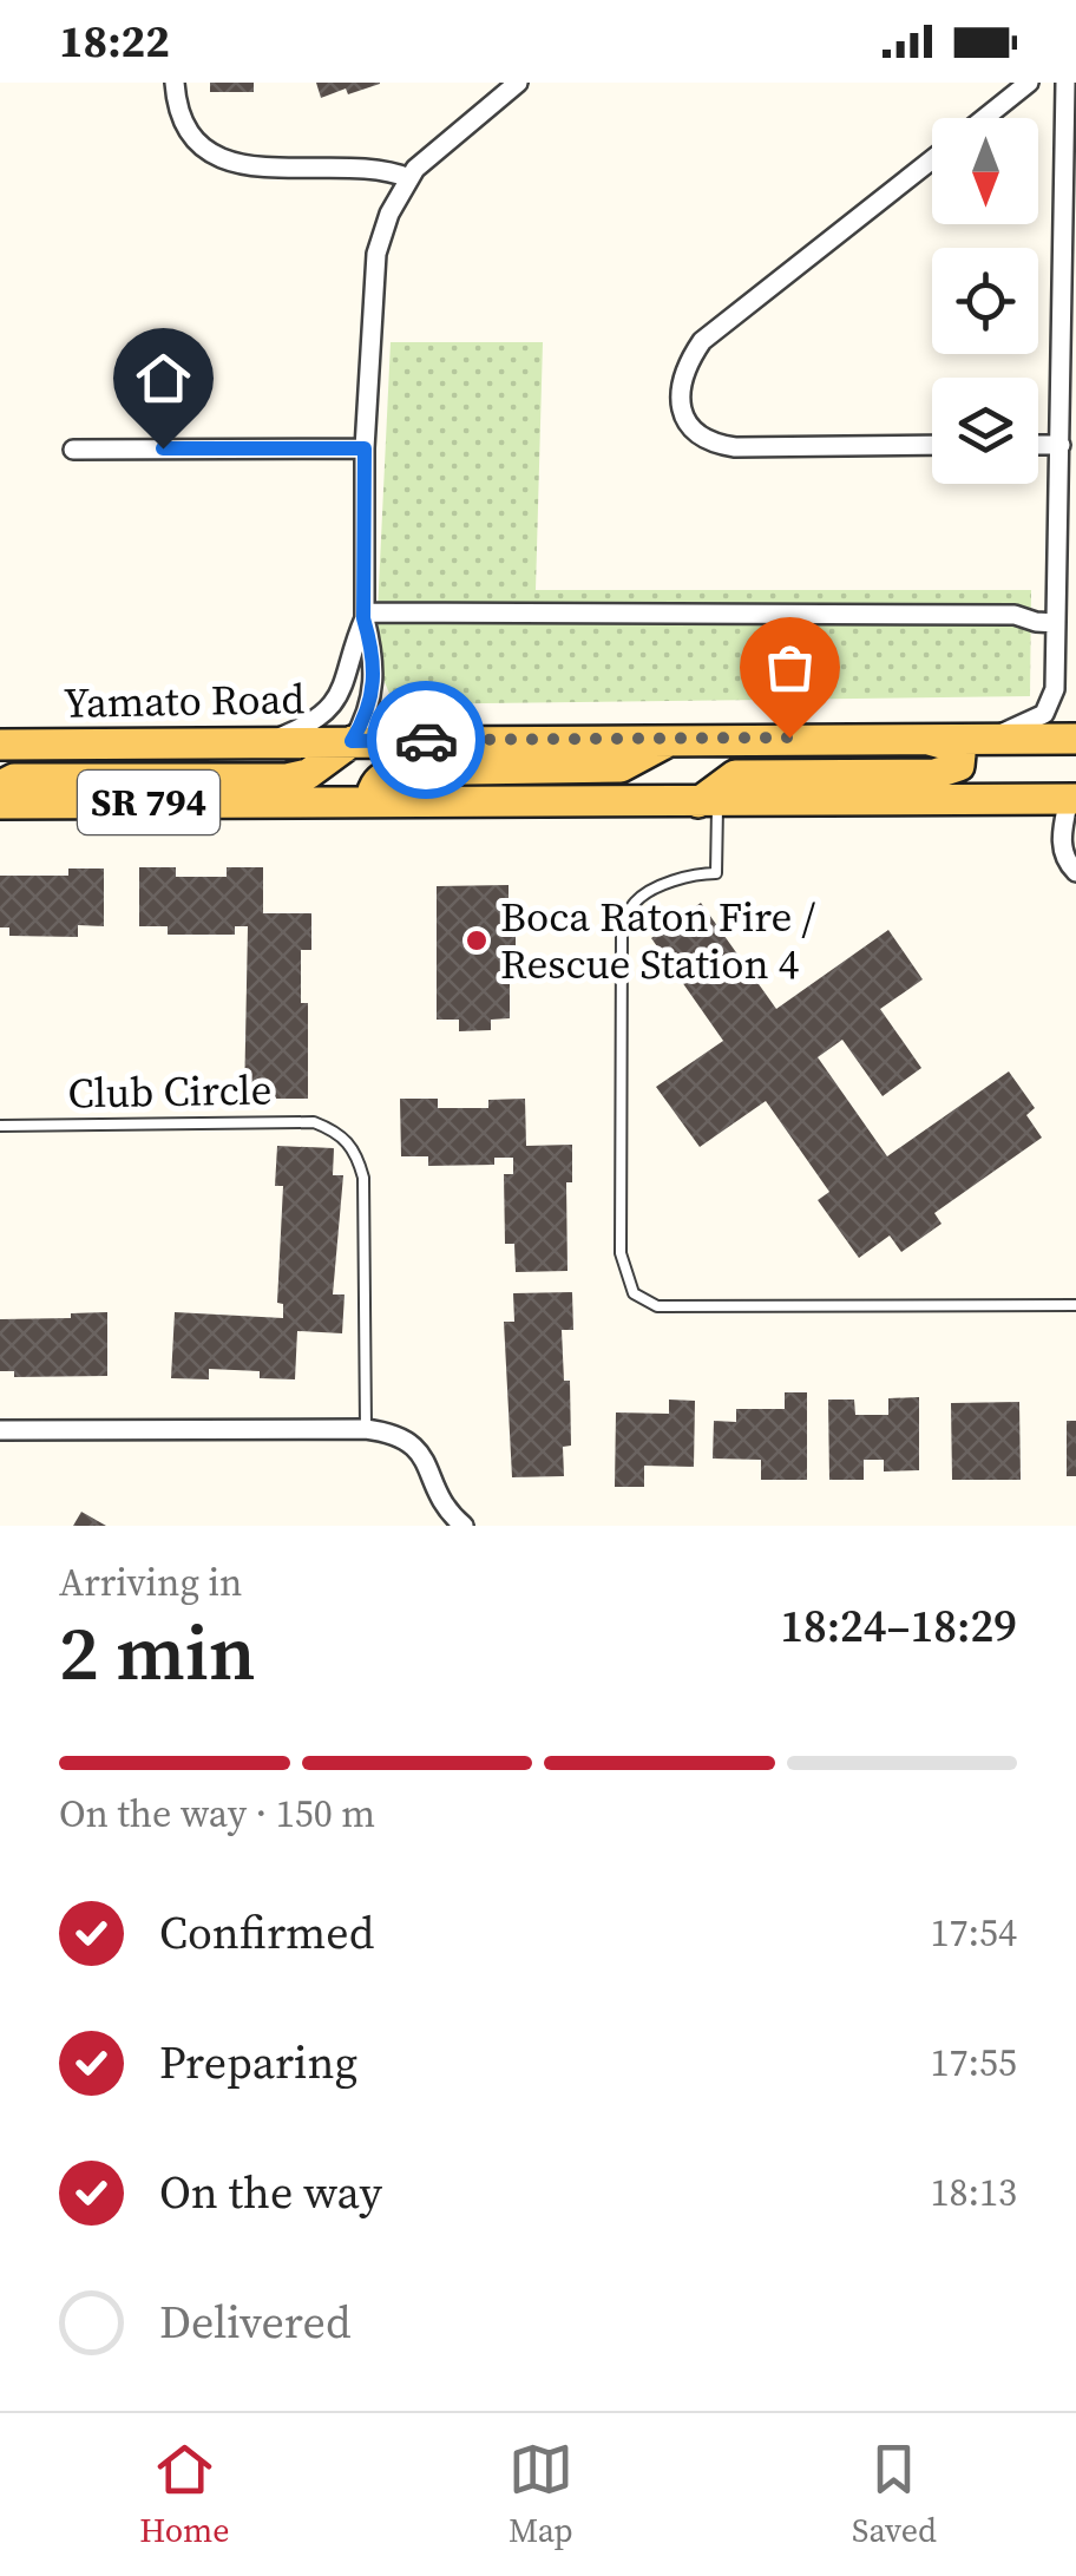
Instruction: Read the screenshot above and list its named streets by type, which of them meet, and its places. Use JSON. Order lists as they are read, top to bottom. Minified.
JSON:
{"streets":{"main road":["Yamato Road","SR 794"],"lane":["Club Circle"]},"places":["Boca Raton Fire / Rescue Station 4"],"north":"bottom","page":{"status":"18:22","heading":["2 min","Arriving in","18:24–18:29"],"bar":"On the way · 150 m","list":[["Confirmed","17:54"],["Preparing","17:55"],["On the way","18:13"],"Delivered"],"tabs":["Home","Map","Saved"]}}
